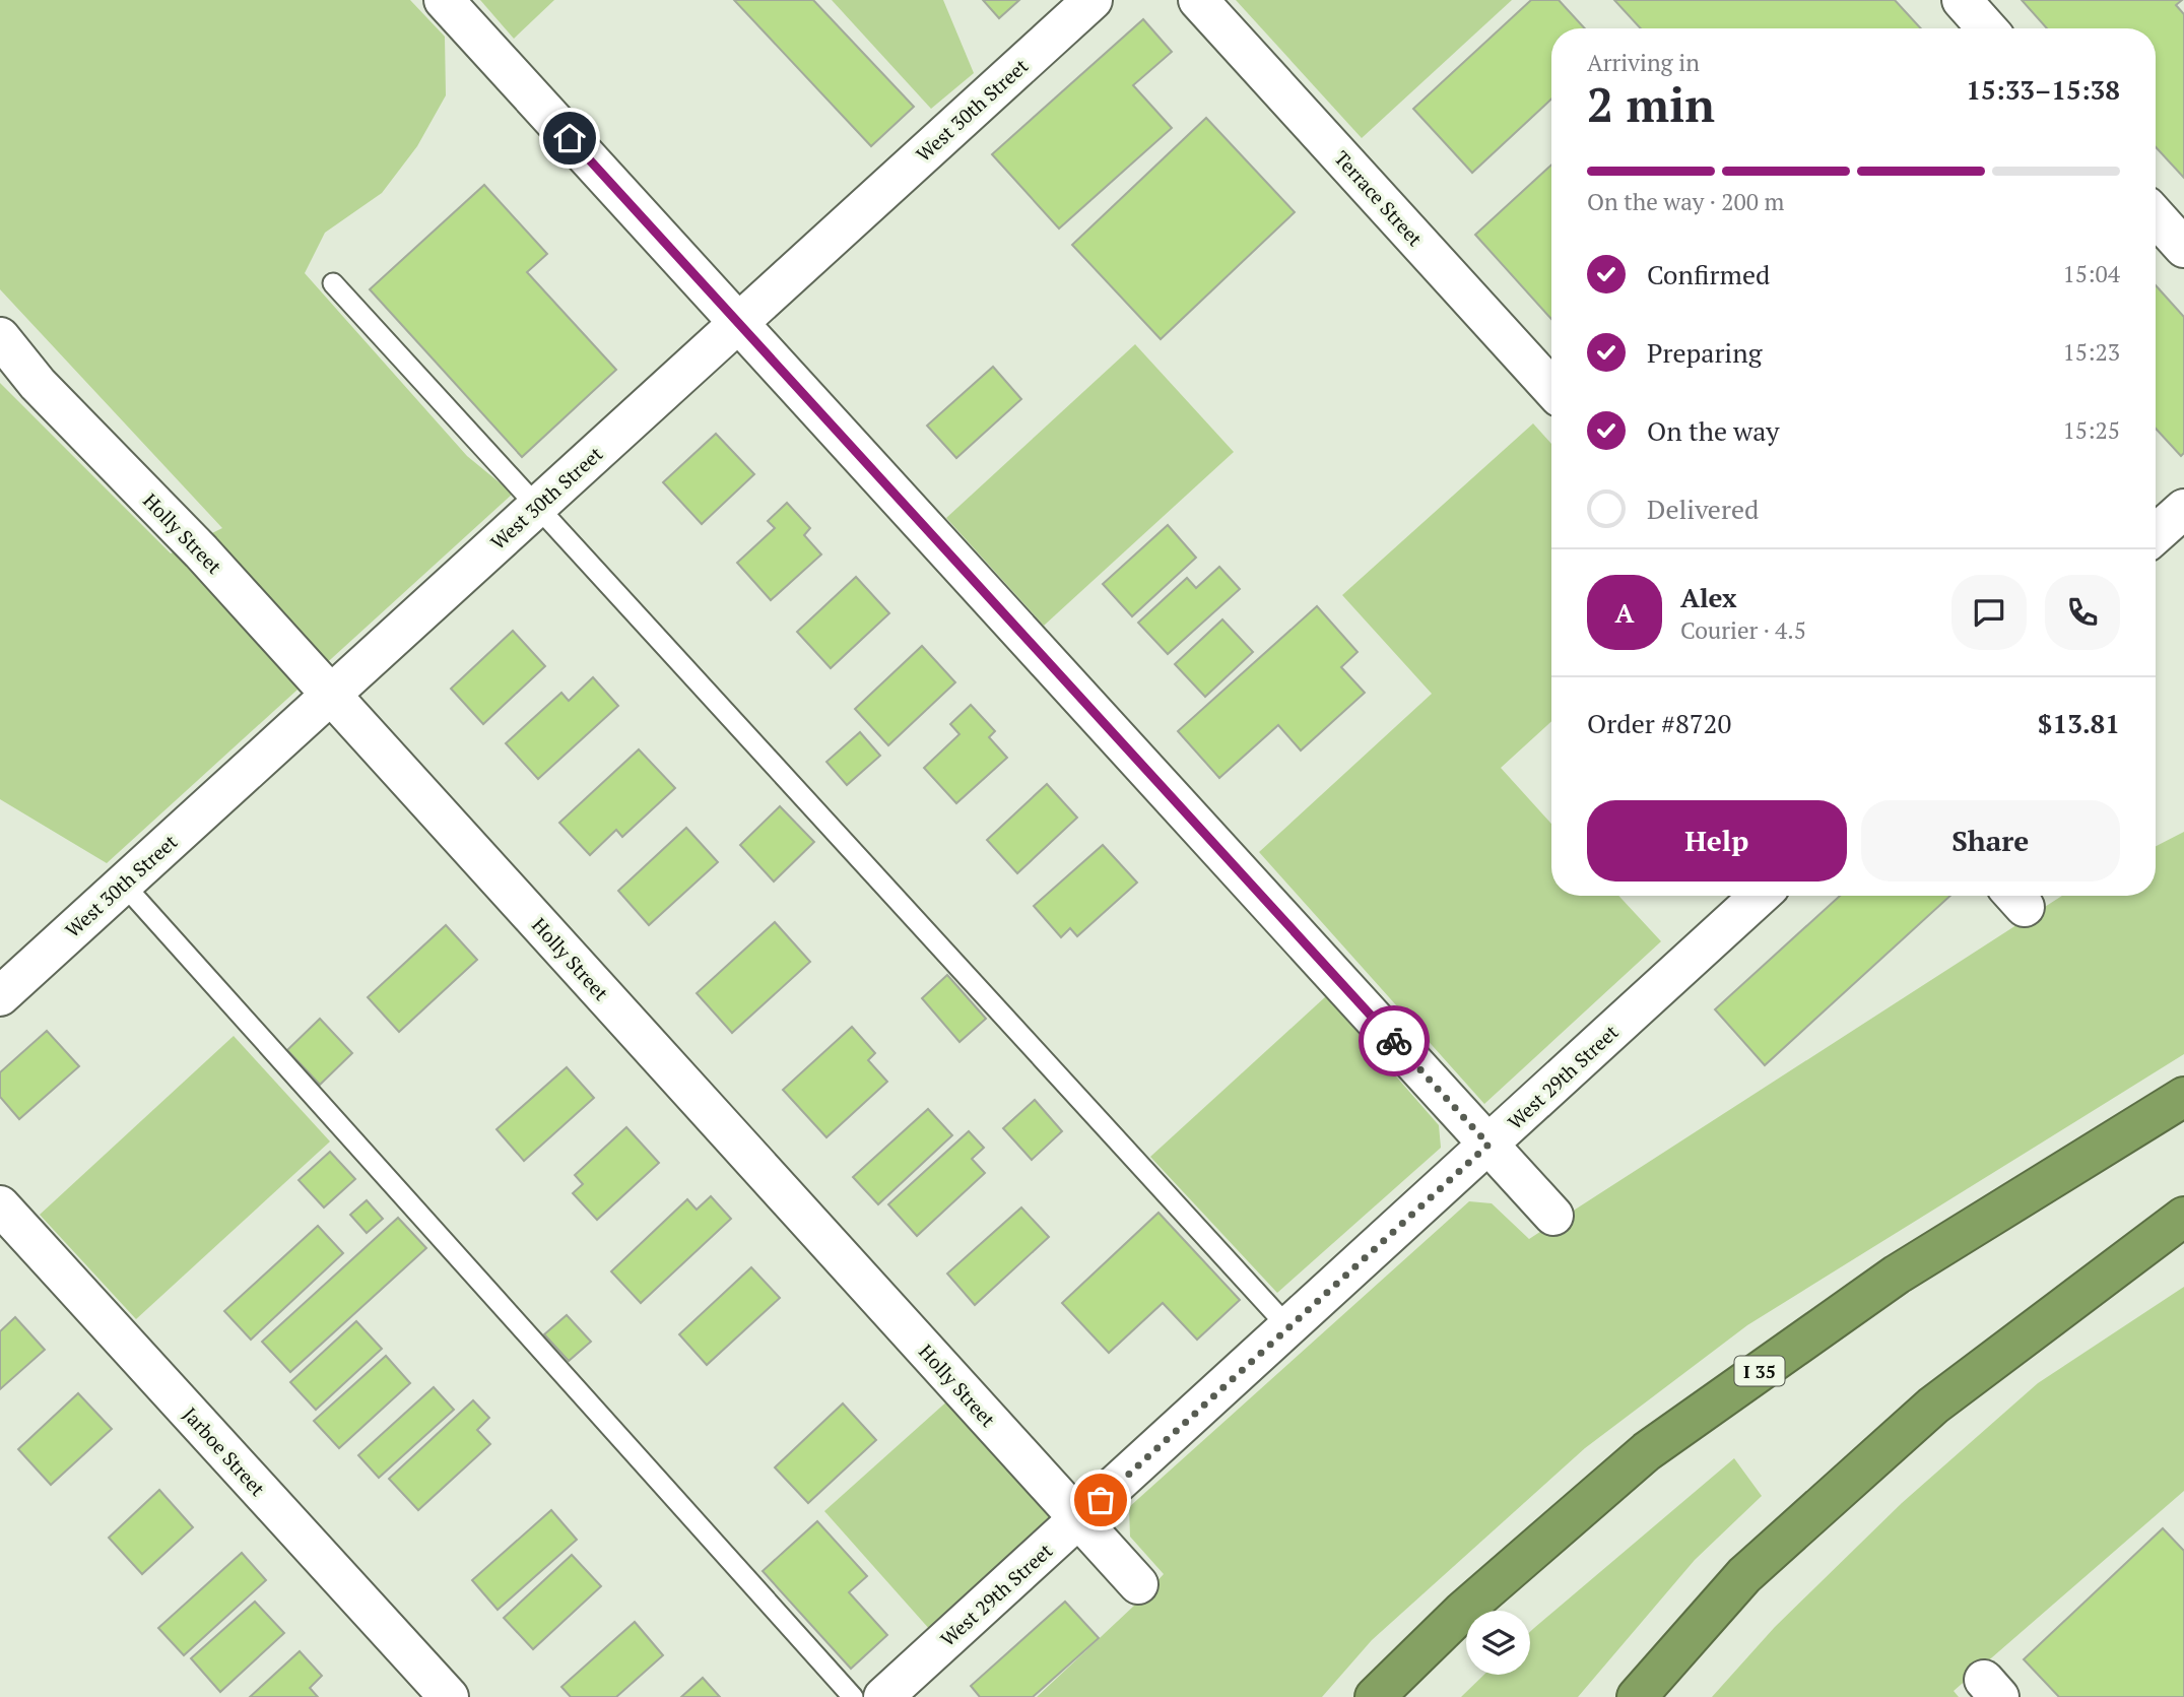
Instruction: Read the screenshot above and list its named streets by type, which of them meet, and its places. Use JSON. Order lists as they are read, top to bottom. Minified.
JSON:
{"streets":{"highway":["I 35"],"street":["West 30th Street","Terrace Street","Holly Street","West 29th Street","Jarboe Street"]},"crossings":[["West 30th Street","Holly Street"],["Holly Street","West 29th Street"]],"page":{"heading":["2 min","Arriving in","15:33–15:38"],"panel":["Alex","Courier · 4.5","Order #8720","$13.81"],"bar":"On the way · 200 m","list":[["Confirmed","15:04"],["Preparing","15:23"],["On the way","15:25"],"Delivered"],"round":"A","buttons":["Help","Share"]}}
